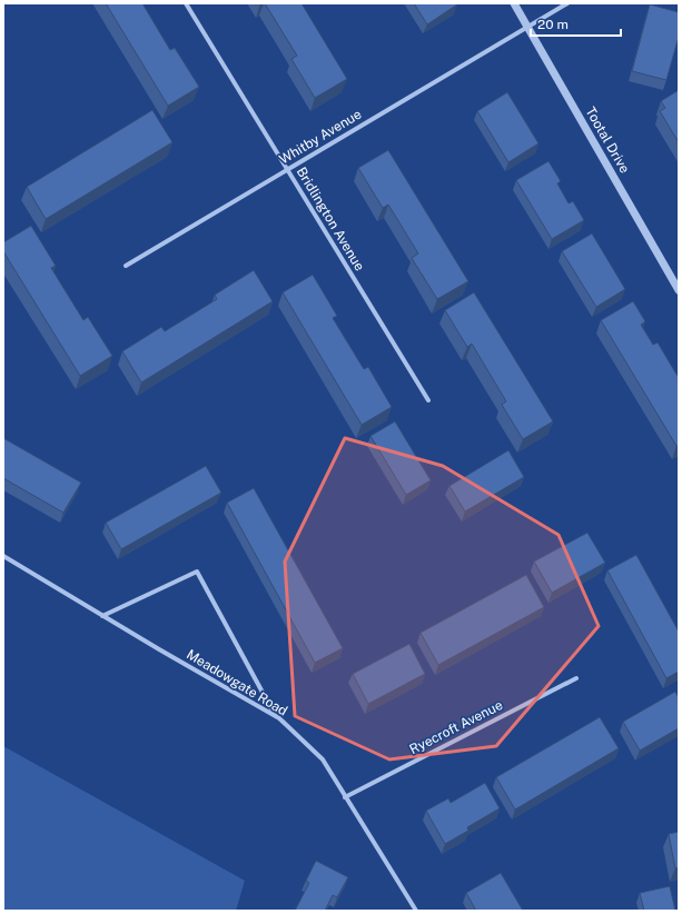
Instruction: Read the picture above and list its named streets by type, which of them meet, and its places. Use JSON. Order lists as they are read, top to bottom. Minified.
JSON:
{"streets":{"street":["Whitby Avenue","Tootal Drive","Bridlington Avenue","Meadowgate Road","Ryecroft Avenue"]},"crossings":[["Whitby Avenue","Tootal Drive"],["Whitby Avenue","Bridlington Avenue"],["Meadowgate Road","Ryecroft Avenue"]],"scale_bar":"20 m"}
